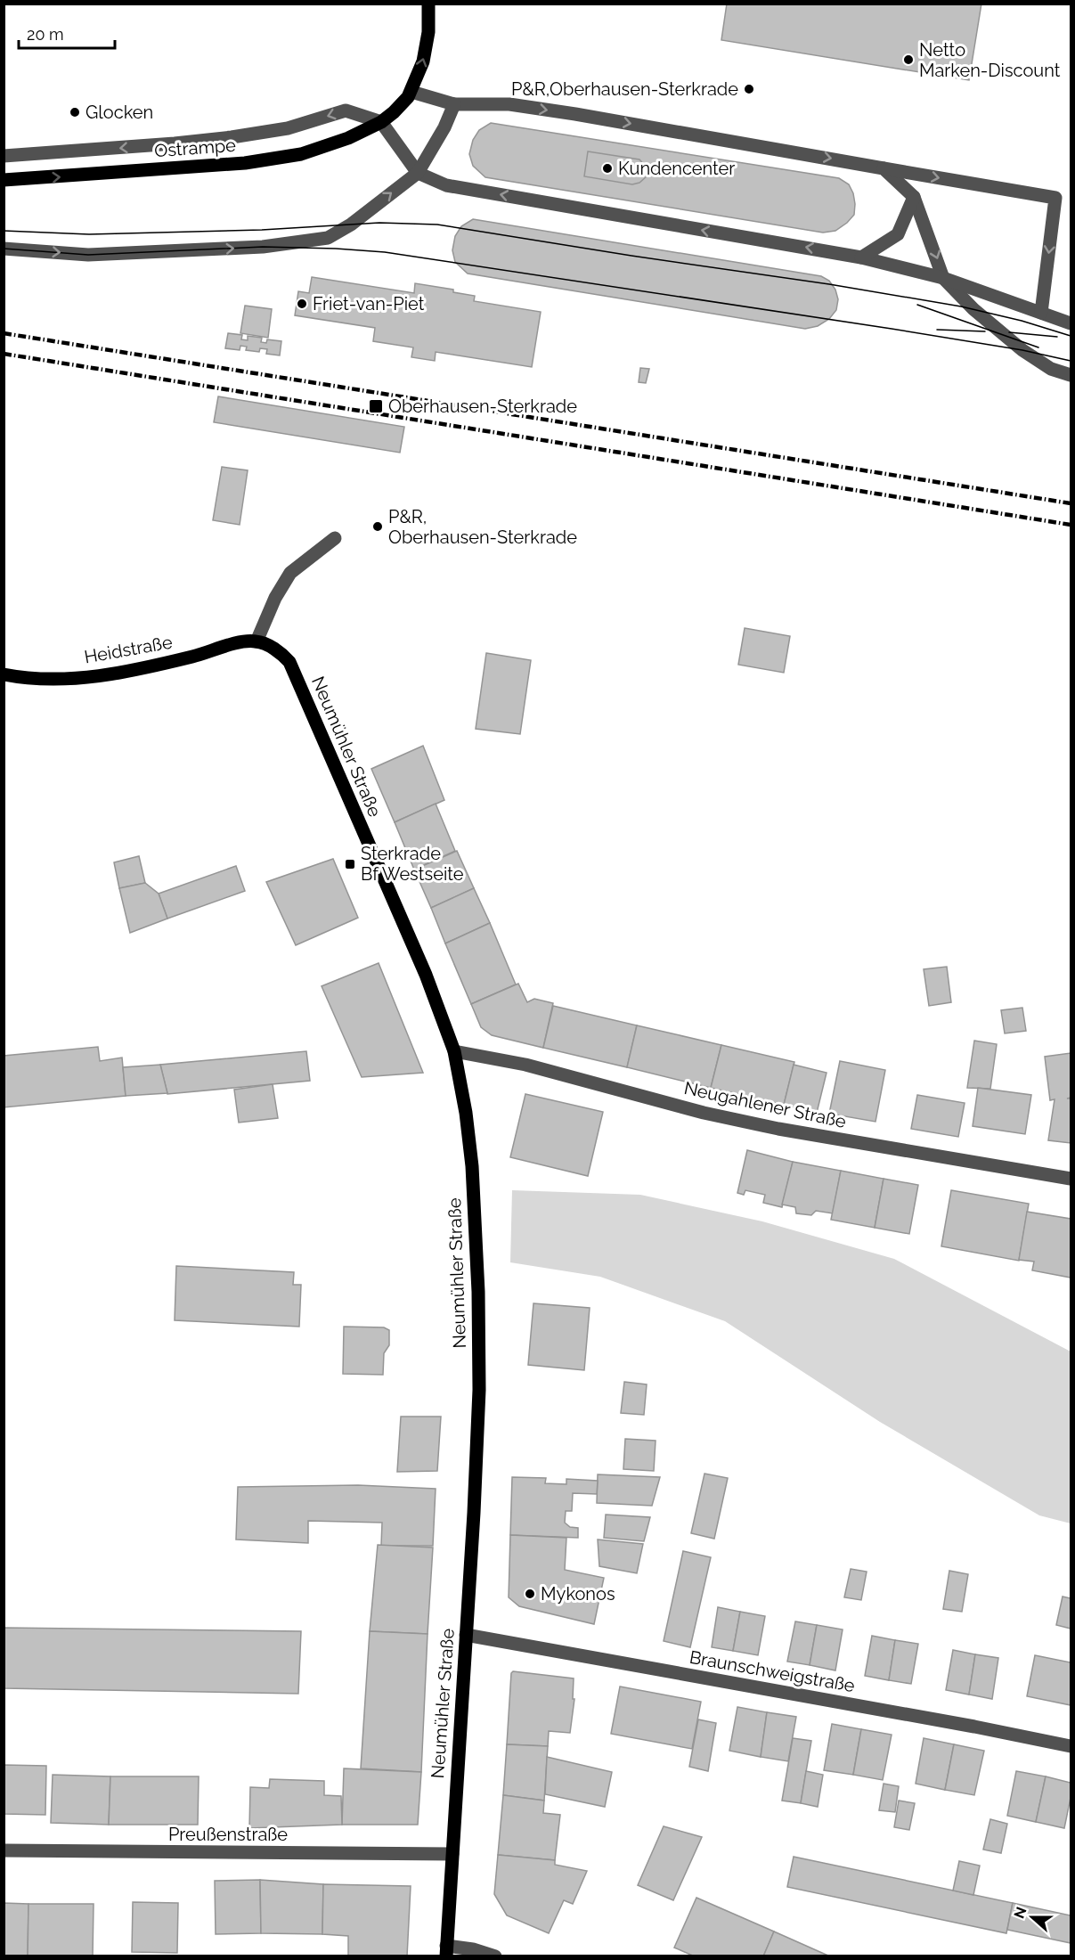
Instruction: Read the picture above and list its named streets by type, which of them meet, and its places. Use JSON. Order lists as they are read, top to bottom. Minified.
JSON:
{"streets":{"main road":["Ostrampe","Heidstraße","Neumühler Straße"],"street":["Neugahlener Straße","Braunschweigstraße","Preußenstraße"]},"crossings":[["Heidstraße","Neumühler Straße"],["Neumühler Straße","Neugahlener Straße"],["Neumühler Straße","Braunschweigstraße"],["Neumühler Straße","Preußenstraße"]],"one_way":["Ostrampe"],"places":{"other":["Netto Marken-Discount","P&R,Oberhausen-Sterkrade","Glocken","Kundencenter","Friet-van-Piet","P&R, Oberhausen-Sterkrade","Mykonos"],"transit":["Oberhausen-Sterkrade","Sterkrade Bf Westseite"]},"scale_bar":"20 m","north":"left"}
